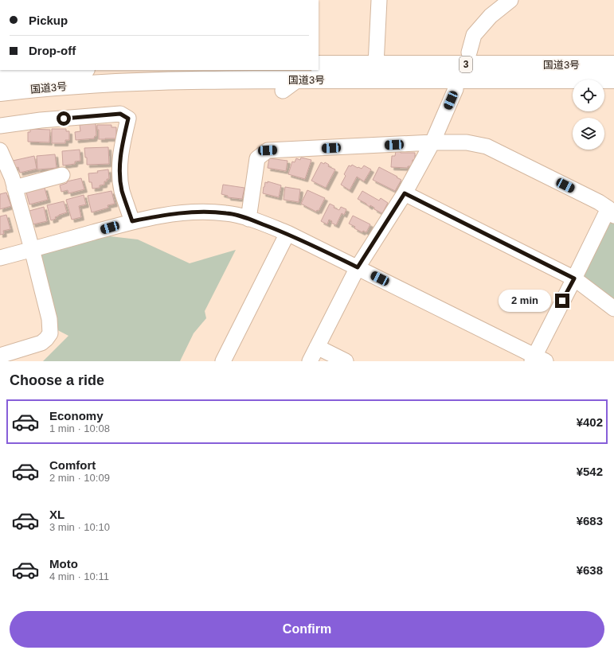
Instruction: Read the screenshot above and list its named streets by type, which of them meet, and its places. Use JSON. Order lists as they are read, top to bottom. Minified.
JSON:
{"streets":{"highway":["3","国道3号"]},"page":{"banner":["Pickup","Drop-off"],"bubble":"2 min","heading":"Choose a ride","list":[{"name":"Economy","note":"1 min · 10:08","value":"¥402"},{"name":"Comfort","note":"2 min · 10:09","value":"¥542"},{"name":"XL","note":"3 min · 10:10","value":"¥683"},{"name":"Moto","note":"4 min · 10:11","value":"¥638"}],"buttons":"Confirm"}}
